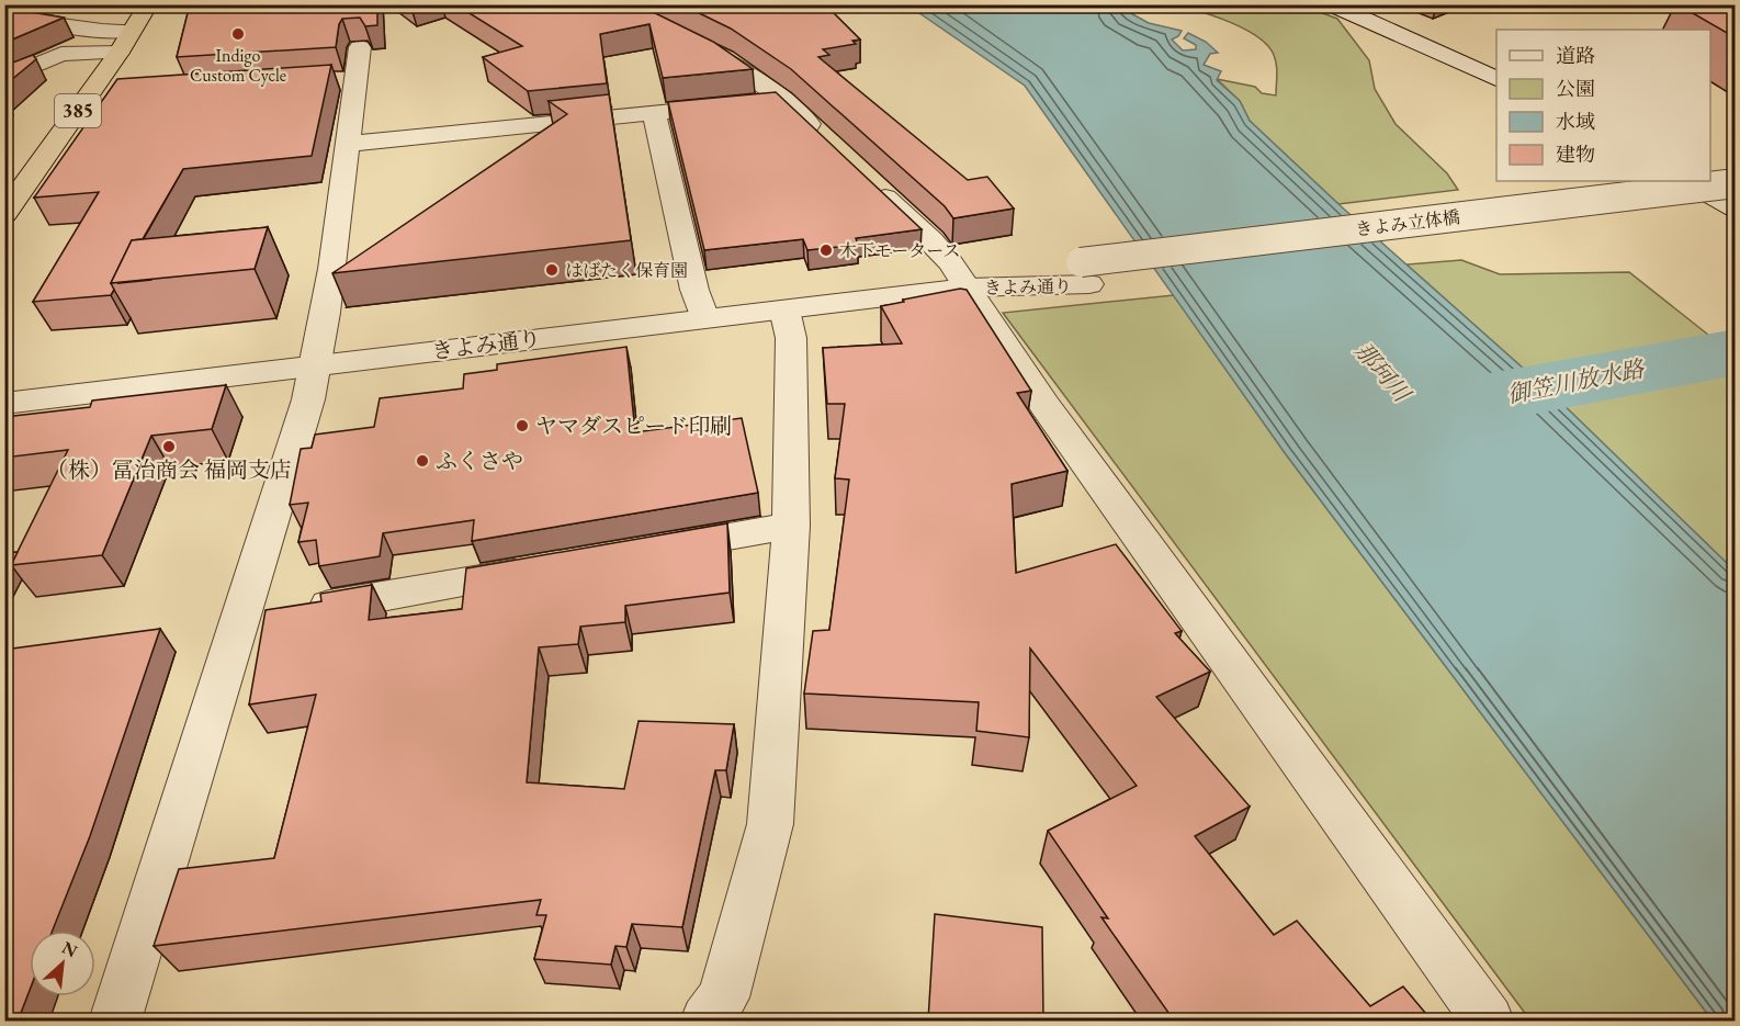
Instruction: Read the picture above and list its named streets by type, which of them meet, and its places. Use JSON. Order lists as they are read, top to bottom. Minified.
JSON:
{"streets":{"highway":["385"],"street":["きよみ立体橋","きよみ通り"]},"crossings":[["きよみ立体橋","きよみ通り"]],"water":["那珂川","御笠川放水路"],"places":["Indigo Custom Cycle","木下モータース","はばたく保育園","ヤマダスピード印刷","（株）冨治商会 福岡支店","ふくさや"],"legend":["道路","公園","水域","建物"],"north":"top right"}
